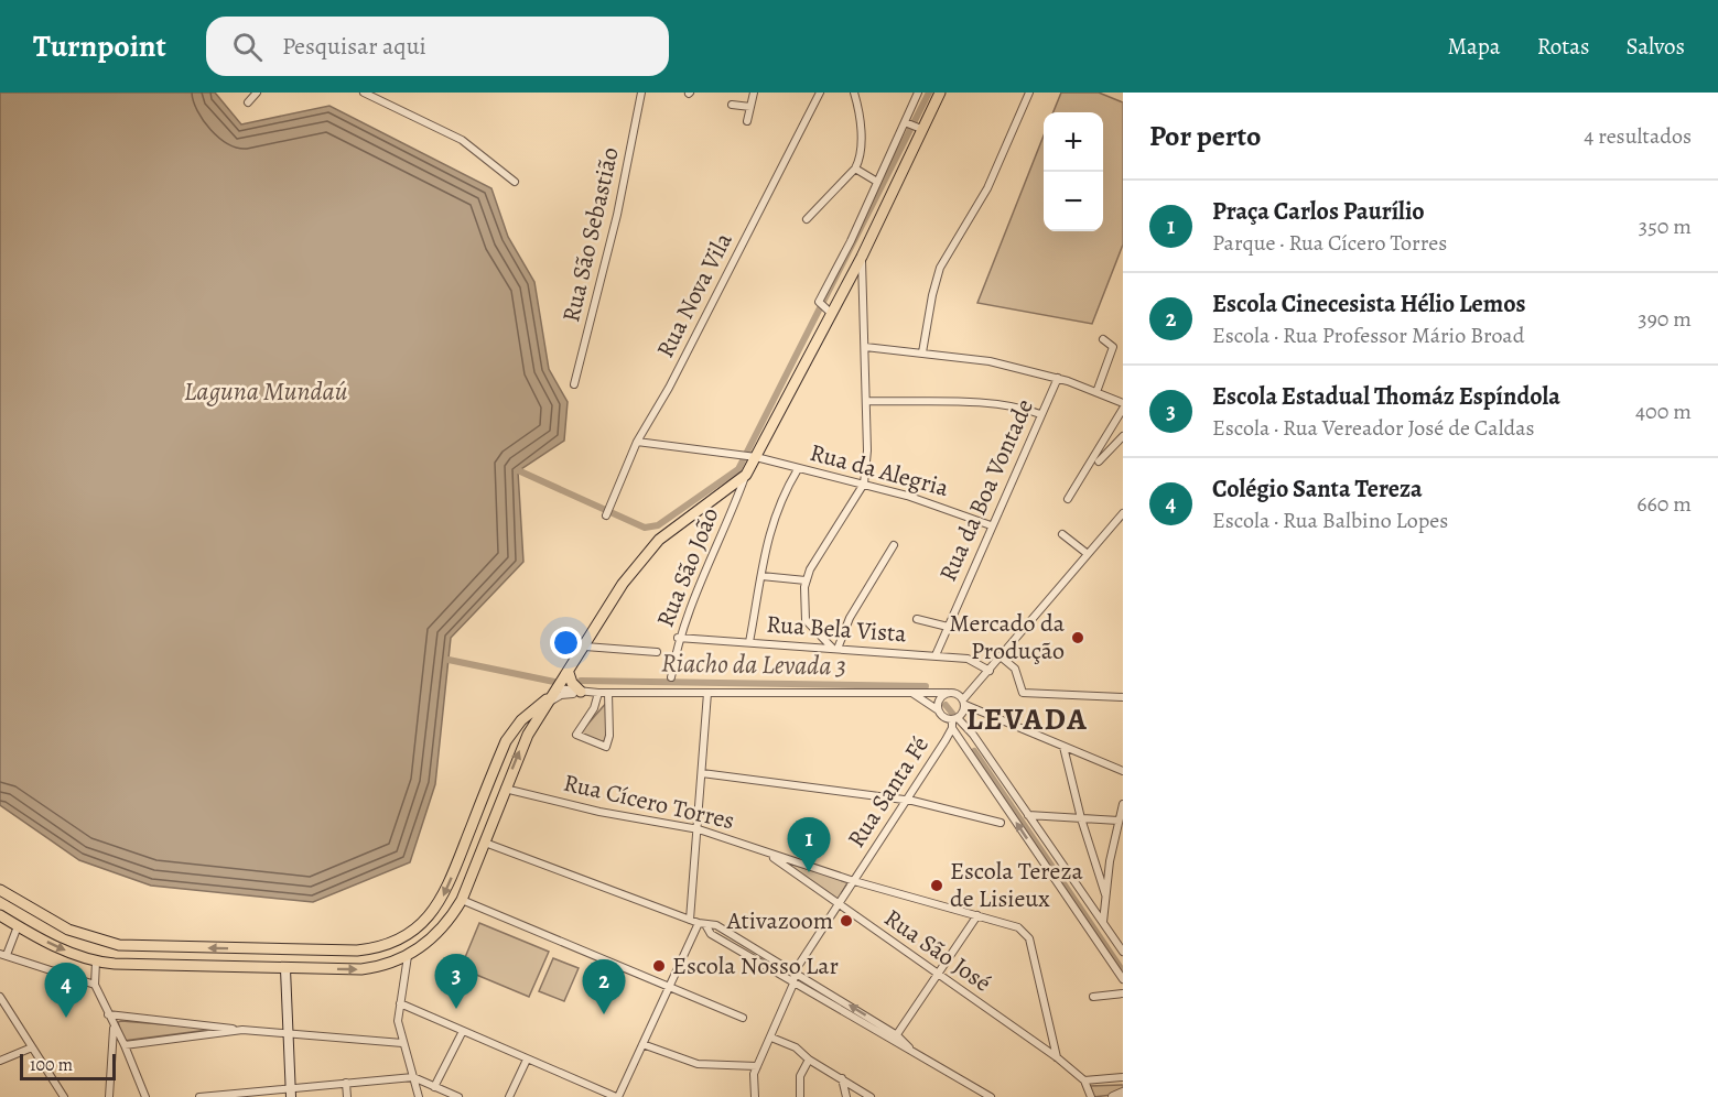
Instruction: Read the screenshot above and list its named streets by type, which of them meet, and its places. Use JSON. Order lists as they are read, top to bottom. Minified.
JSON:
{"streets":{"street":["Rua São Sebastião","Rua Nova Vila","Rua da Alegria","Rua da Boa Vontade","Rua São João","Rua Bela Vista","Rua Santa Fé","Rua Cícero Torres","Rua São José"]},"crossings":[["Rua Nova Vila","Rua da Alegria"],["Rua da Alegria","Rua da Boa Vontade"],["Rua da Boa Vontade","Rua Bela Vista"],["Rua São João","Rua Bela Vista"],["Rua Santa Fé","Rua Cícero Torres"],["Rua Santa Fé","Rua São José"],["Rua Cícero Torres","Rua São José"]],"districts":["LEVADA"],"water":["Laguna Mundaú","Riacho da Levada 3"],"places":["Mercado da Produção","Escola Tereza de Lisieux","Ativazoom","Escola Nosso Lar"],"scale_bar":"100 m","page":{"header":"Turnpoint","search":"Pesquisar aqui","nav":["Mapa","Rotas","Salvos"],"heading":["Por perto","4 resultados"],"map_buttons":["+","−"],"list":[{"mark":"1","name":"Praça Carlos Paurílio","note":"Parque · Rua Cícero Torres","value":"350 m"},{"mark":"2","name":"Escola Cinecesista Hélio Lemos","note":"Escola · Rua Professor Mário Broad","value":"390 m"},{"mark":"3","name":"Escola Estadual Thomáz Espíndola","note":"Escola · Rua Vereador José de Caldas","value":"400 m"},{"mark":"4","name":"Colégio Santa Tereza","note":"Escola · Rua Balbino Lopes","value":"660 m"}],"pins":["1","3","2","4"],"scale":"100 m"}}
